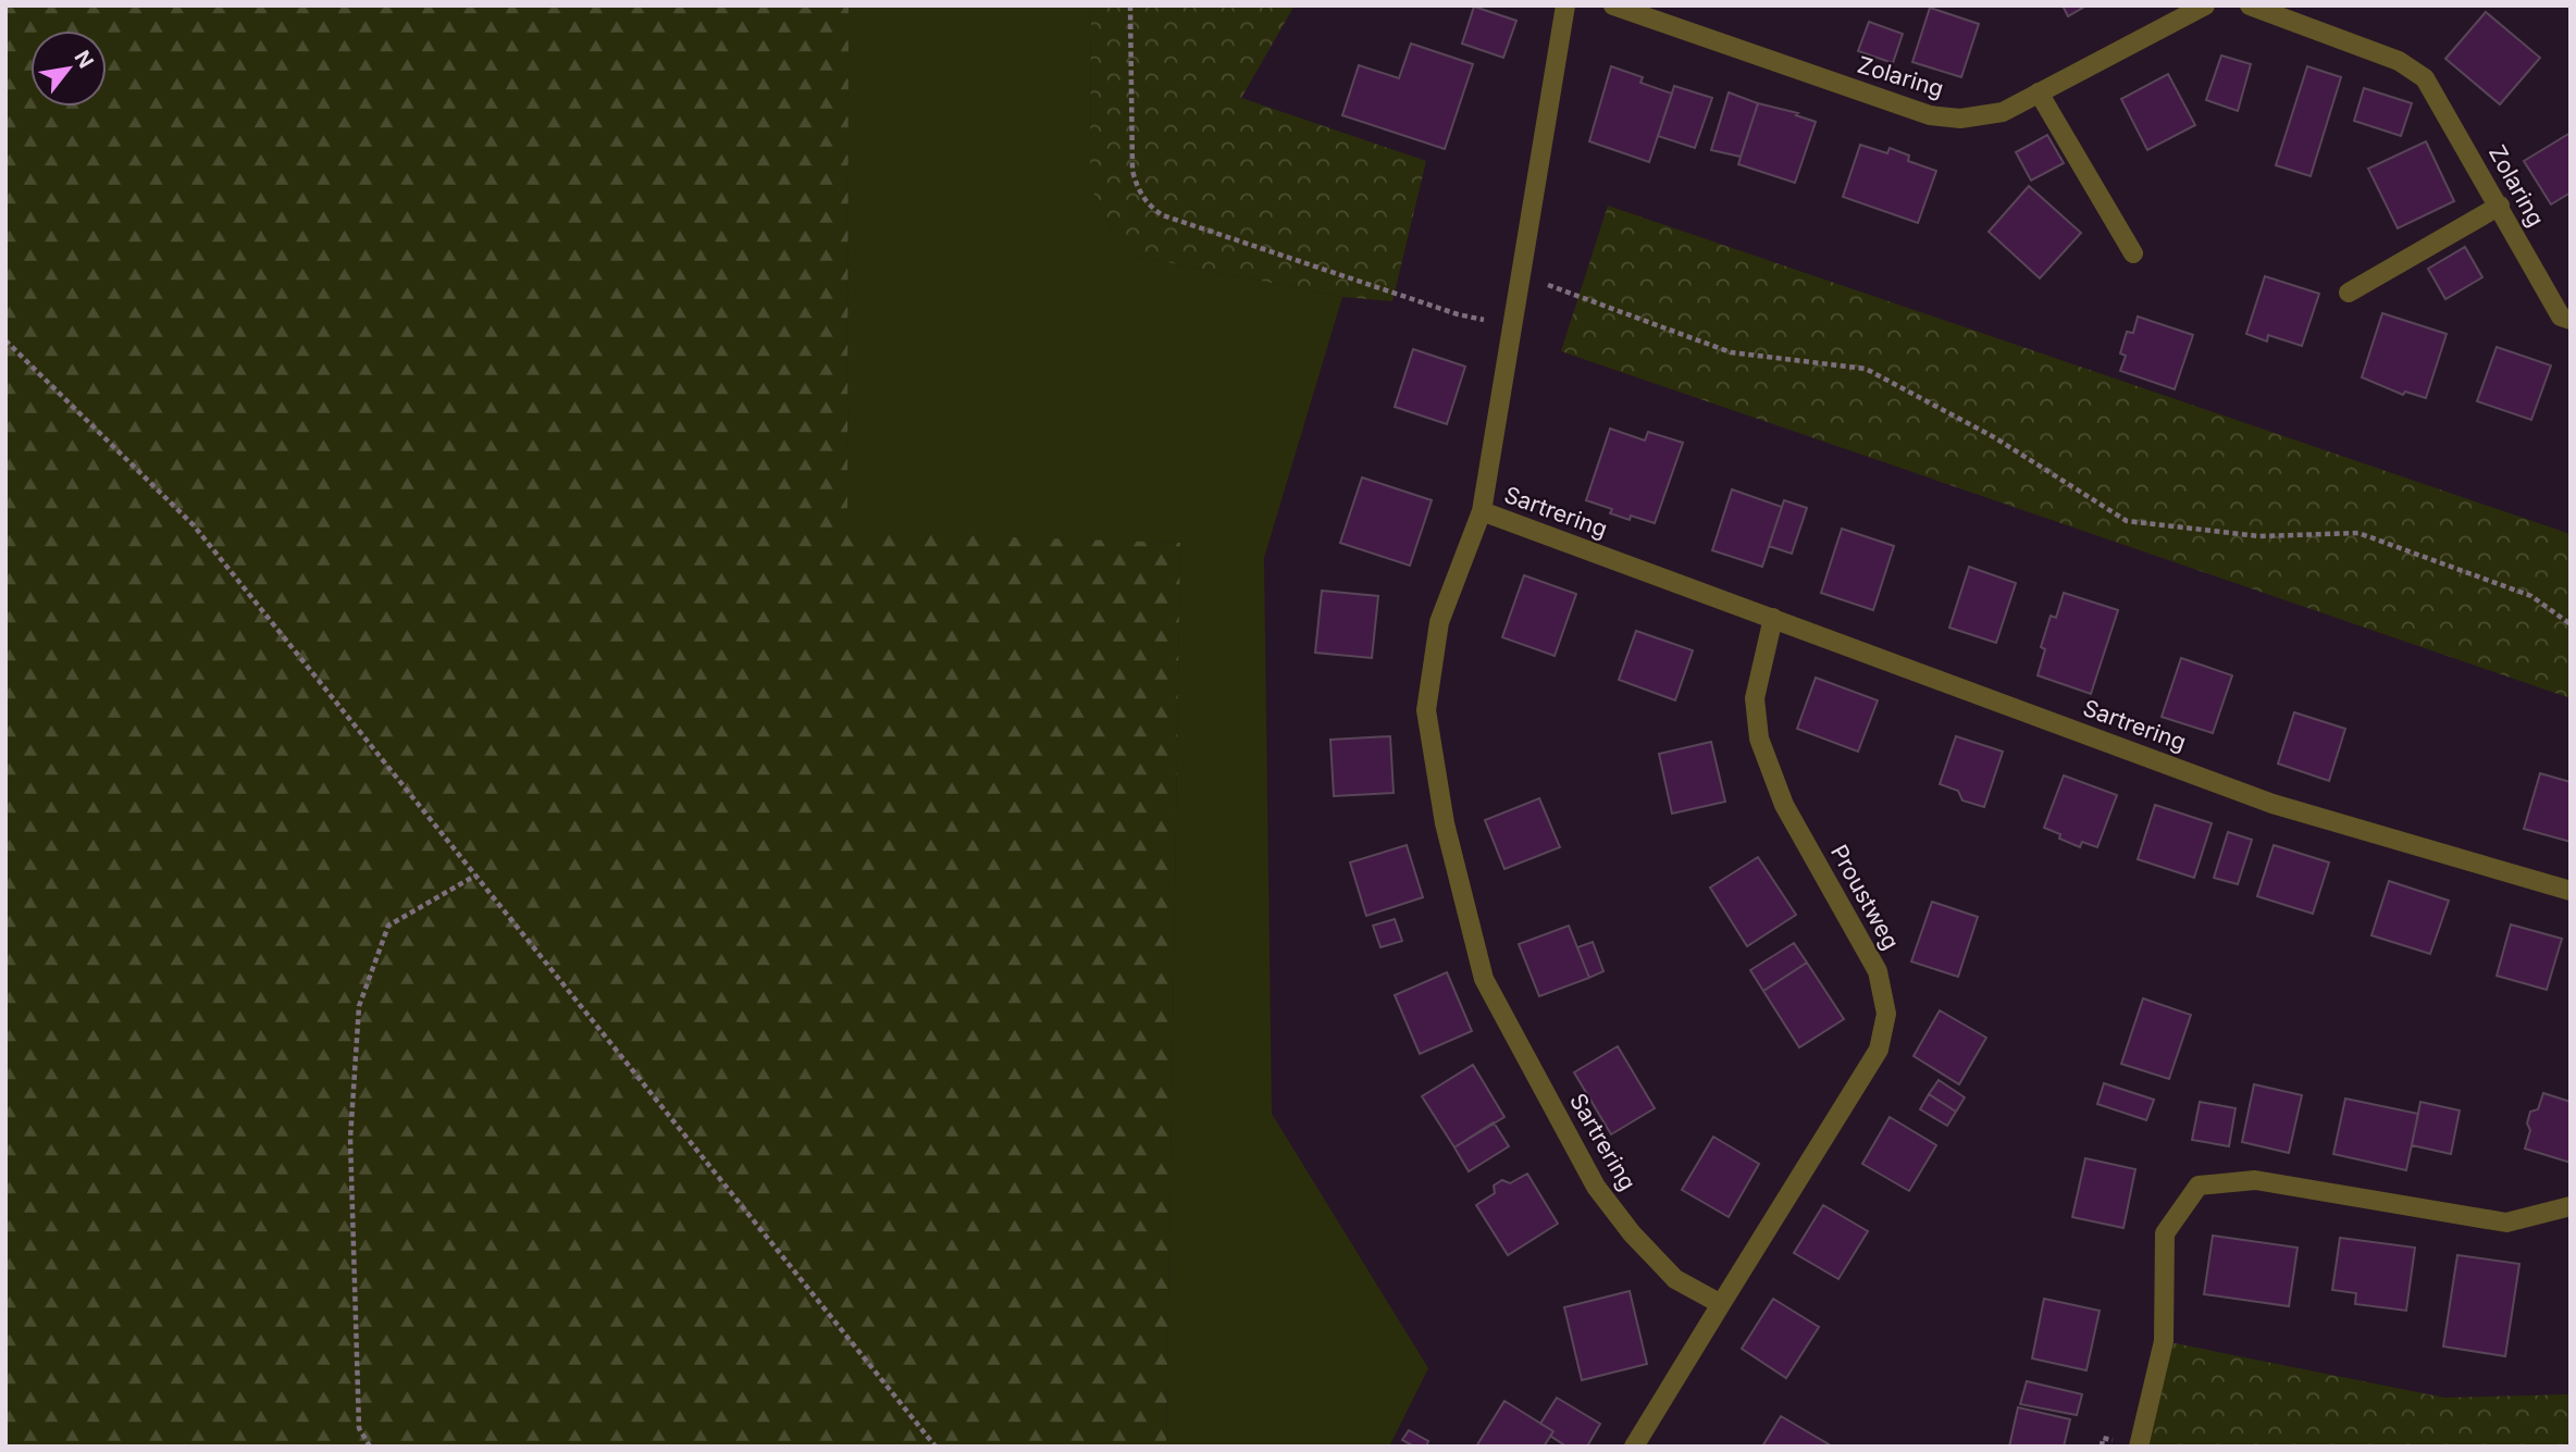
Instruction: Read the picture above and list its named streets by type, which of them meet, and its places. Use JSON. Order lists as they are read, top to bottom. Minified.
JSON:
{"streets":{"street":["Zolaring","Sartrering","Proustweg"]},"crossings":[["Sartrering","Proustweg"]],"north":"top right"}
